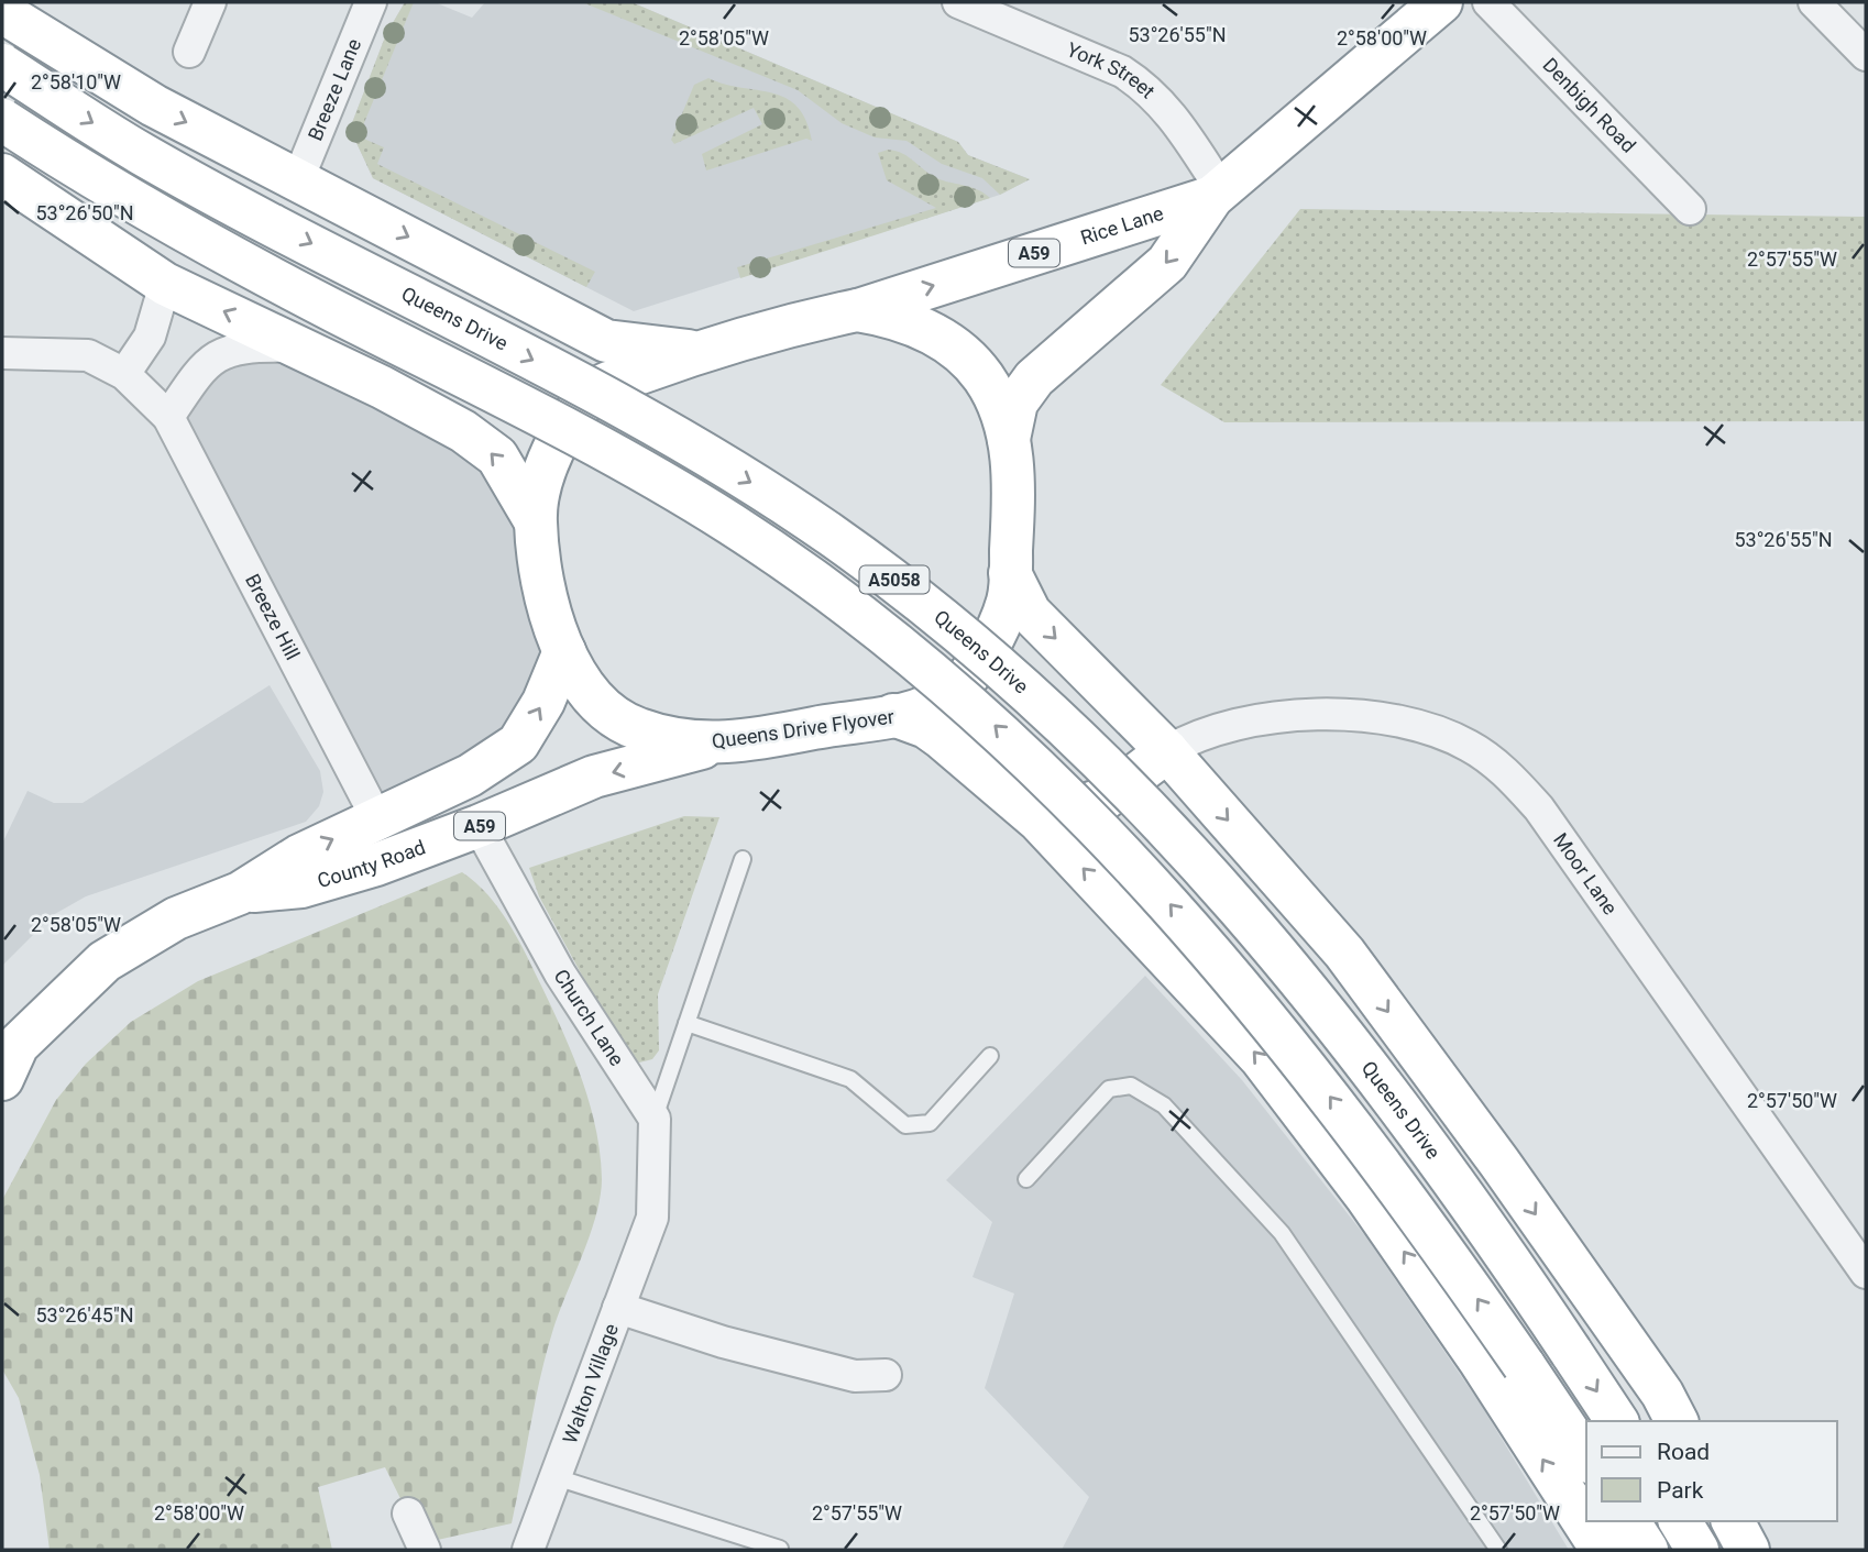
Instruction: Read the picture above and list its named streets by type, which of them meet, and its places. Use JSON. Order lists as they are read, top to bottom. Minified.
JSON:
{"streets":{"highway":["Rice Lane","A59","Queens Drive","A5058","Queens Drive Flyover","County Road"],"street":["York Street","Breeze Lane","Denbigh Road","Breeze Hill","Moor Lane","Church Lane","Walton Village"]},"crossings":[["York Street","Rice Lane"],["Rice Lane","Queens Drive Flyover"],["Breeze Hill","County Road"],["Queens Drive Flyover","County Road"],["County Road","Church Lane"],["Church Lane","Walton Village"]],"legend":["Road","Park"],"coordinates":["53°26'55\"N","2°58'05\"W","2°58'00\"W","2°58'10\"W","53°26'50\"N","2°57'55\"W","2°57'50\"W","53°26'45\"N"]}
